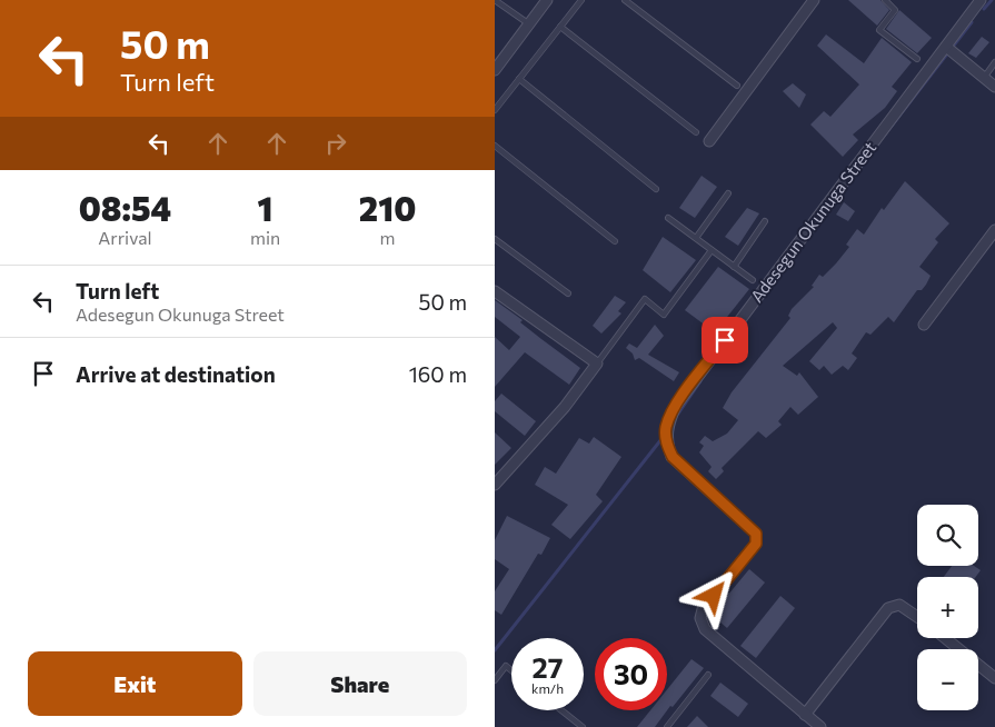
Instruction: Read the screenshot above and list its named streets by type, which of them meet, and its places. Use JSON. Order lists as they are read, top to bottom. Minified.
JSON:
{"streets":{"street":["Adesegun Okunuga Street"]},"page":{"turn":["50 m","Turn left"],"eta":["08:54","Arrival","1","min","210","m"],"list":[{"name":"Turn left","note":"Adesegun Okunuga Street","value":"50 m"},{"name":"Arrive at destination","value":"160 m"}],"map_buttons":["+","−"],"speed":"27 km/h","limit":"30","buttons":["Exit","Share"]}}
